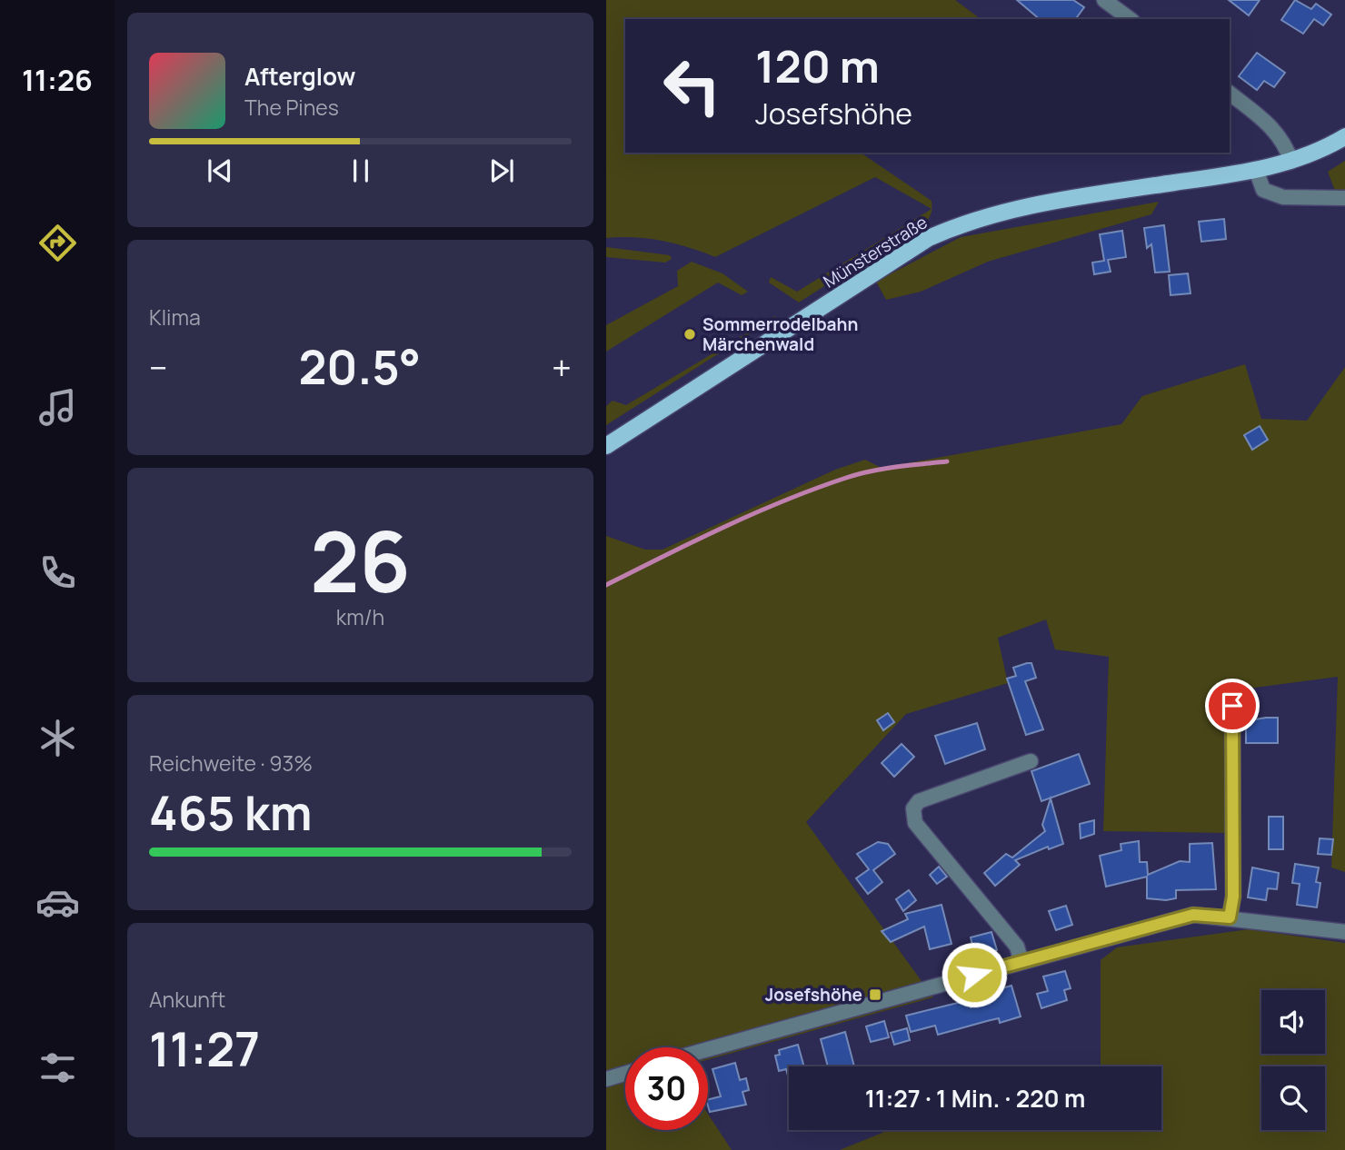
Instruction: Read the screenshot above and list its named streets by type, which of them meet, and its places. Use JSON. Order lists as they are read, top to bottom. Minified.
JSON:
{"streets":{"main road":["Münsterstraße"]},"places":{"other":["Sommerrodelbahn Märchenwald"],"transit":["Josefshöhe"]},"page":{"tabs":"11:26","turn":["120 m","Josefshöhe"],"song":["Afterglow","The Pines"],"tile":["Klima",["26","km/h"],["Reichweite · 93%","465 km"],["Ankunft","11:27"]],"heat":["−","20.5°","+"],"limit":"30","trip":"11:27 · 1 Min. · 220 m"}}
